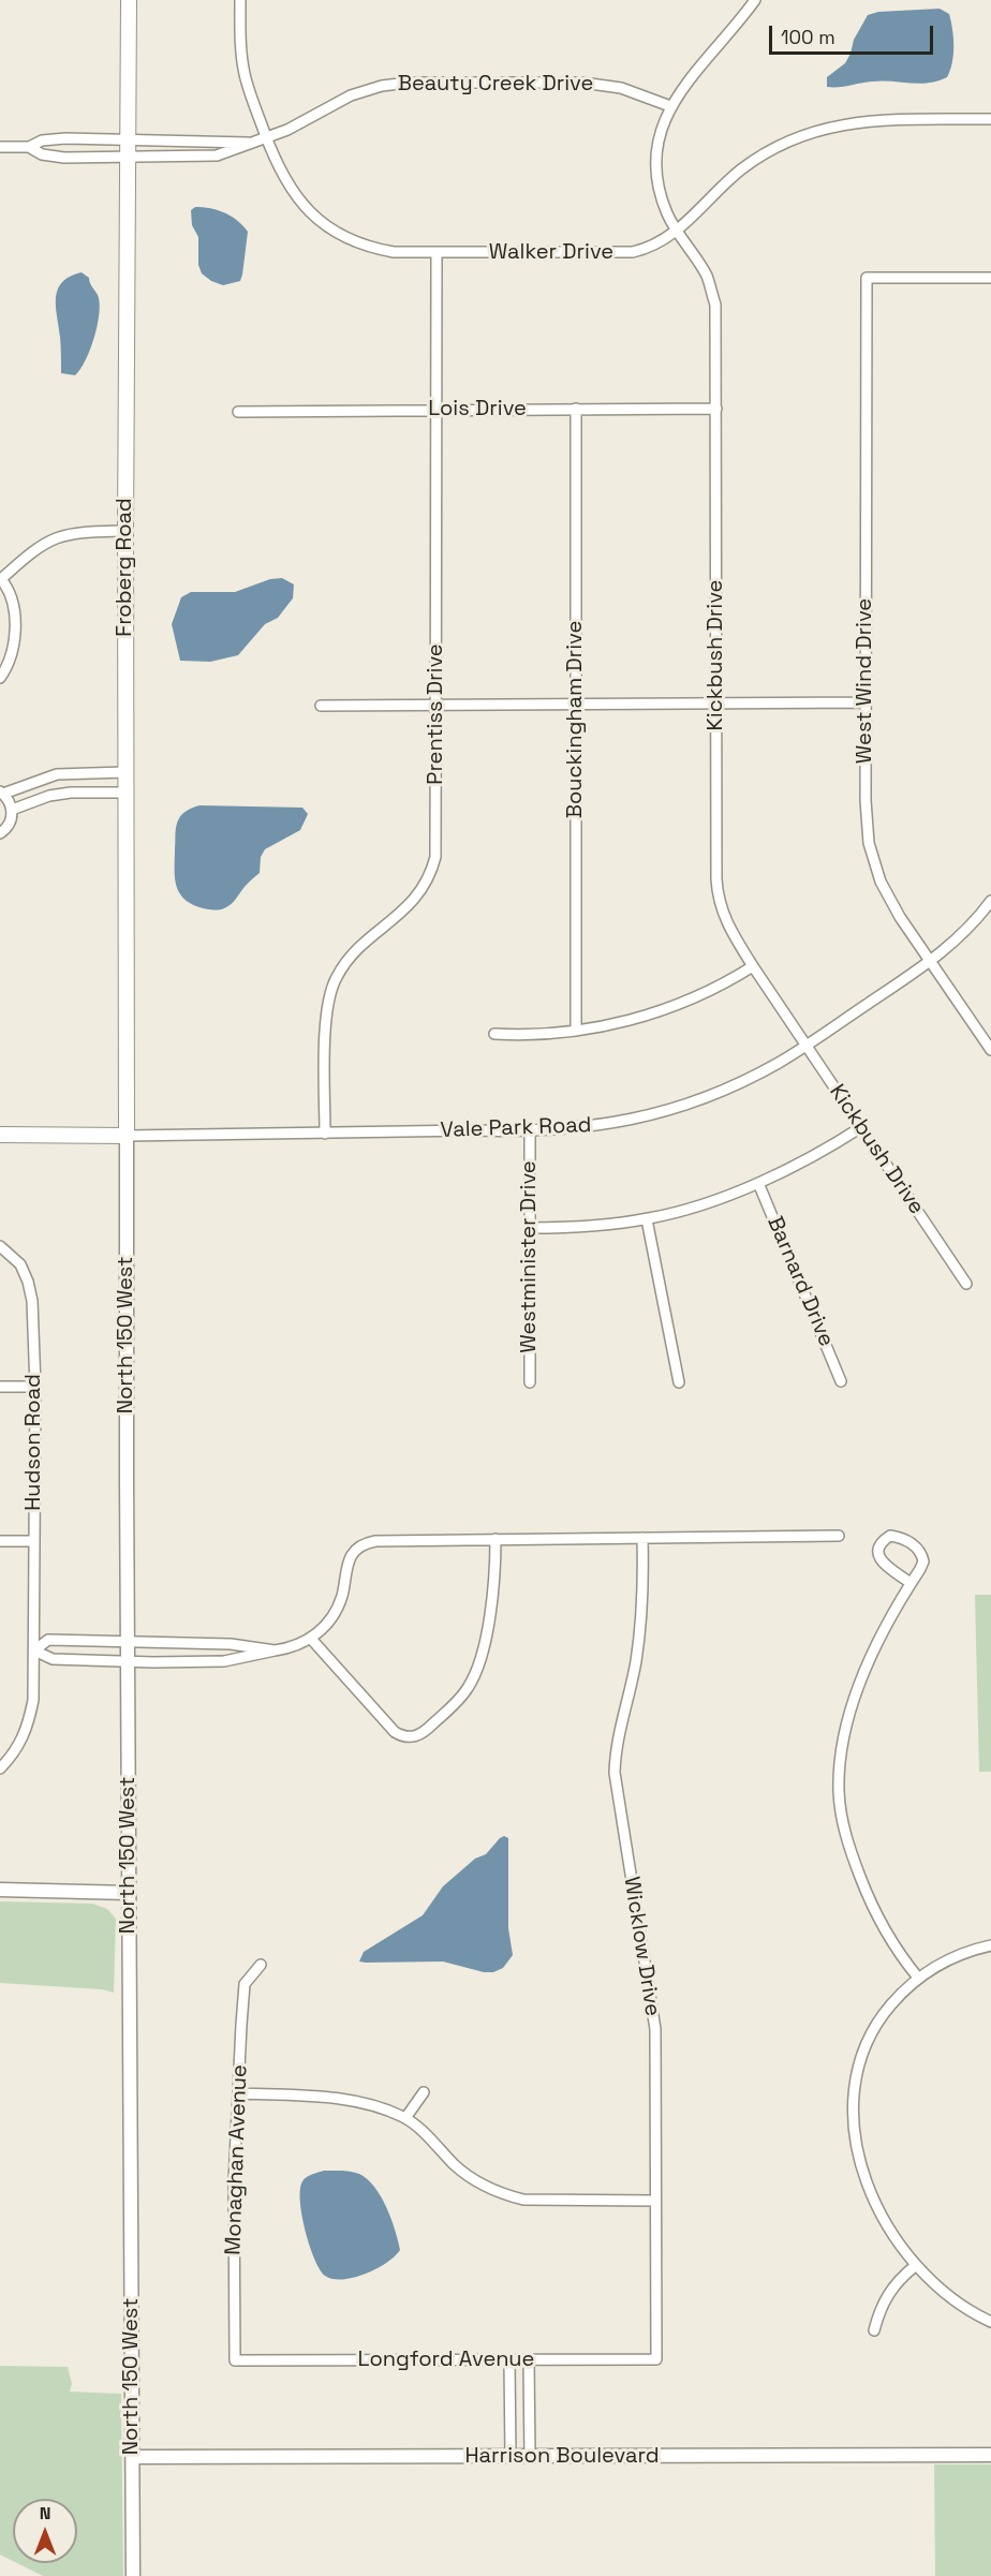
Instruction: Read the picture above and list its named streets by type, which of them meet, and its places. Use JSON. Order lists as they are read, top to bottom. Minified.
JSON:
{"streets":{"main road":["Froberg Road"],"street":["Beauty Creek Drive","Walker Drive","Lois Drive","Kickbush Drive","West Wind Drive","Prentiss Drive","Bouckingham Drive","Vale Park Road","Westminister Drive","Barnard Drive","North 150 West","Hudson Road","Wicklow Drive","Monaghan Avenue","Longford Avenue","Harrison Boulevard"]},"crossings":[["Beauty Creek Drive","Walker Drive"],["Beauty Creek Drive","Froberg Road"],["Beauty Creek Drive","Kickbush Drive"],["Walker Drive","Kickbush Drive"],["Walker Drive","Prentiss Drive"],["Lois Drive","Kickbush Drive"],["Lois Drive","Prentiss Drive"],["Lois Drive","Bouckingham Drive"],["Froberg Road","Vale Park Road"],["Froberg Road","North 150 West"],["Kickbush Drive","Vale Park Road"],["West Wind Drive","Vale Park Road"],["Prentiss Drive","Vale Park Road"],["Vale Park Road","Westminister Drive"],["Vale Park Road","North 150 West"],["North 150 West","Harrison Boulevard"],["Wicklow Drive","Longford Avenue"],["Monaghan Avenue","Longford Avenue"]],"scale_bar":"100 m","north":"top"}
